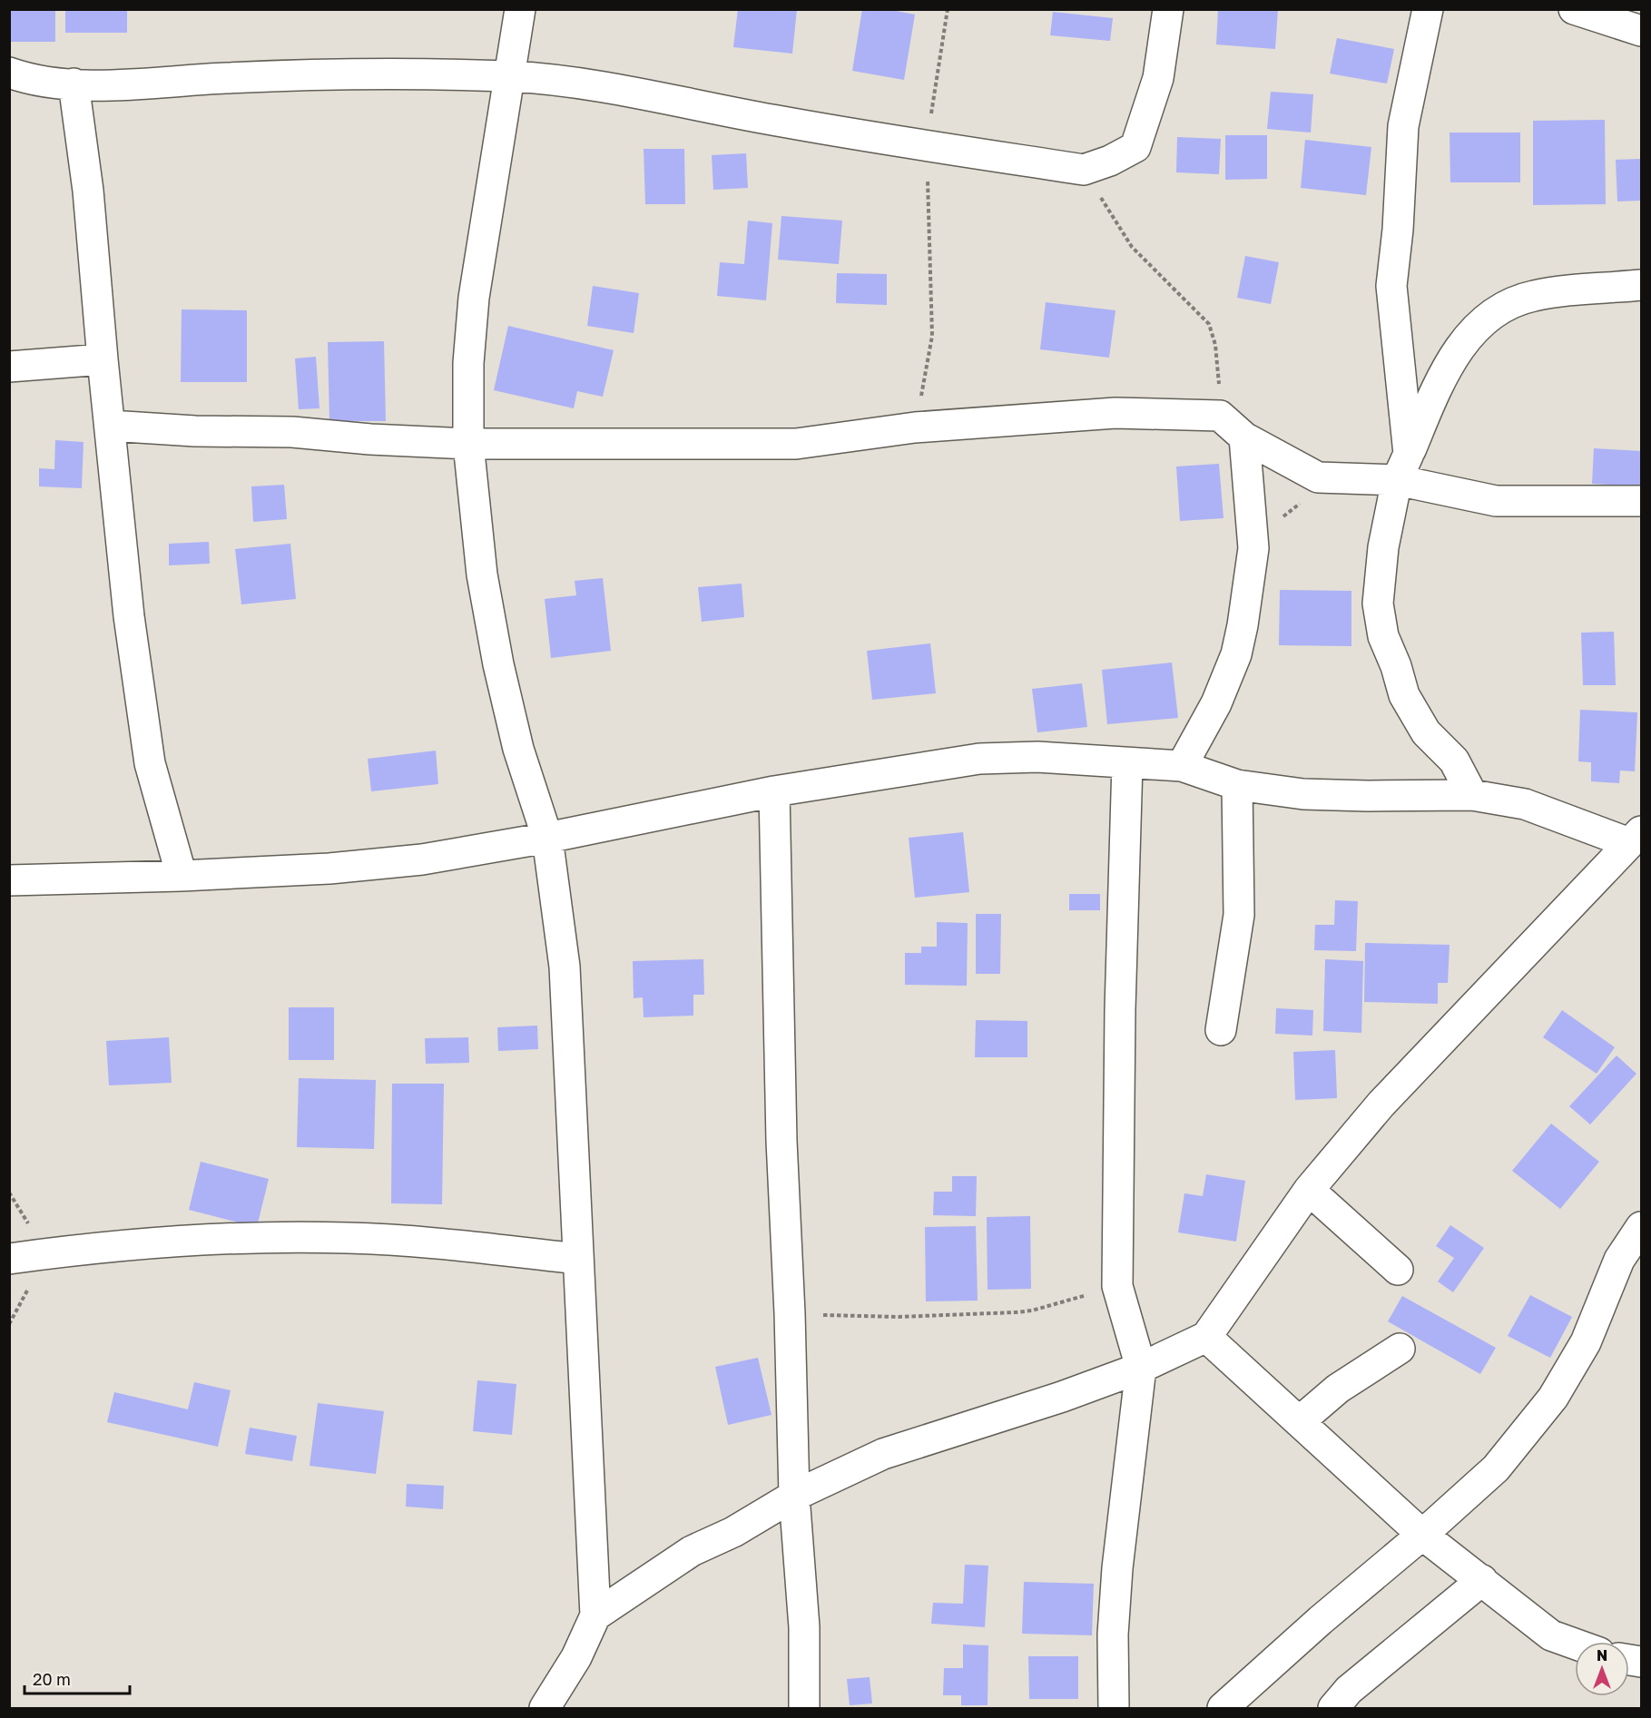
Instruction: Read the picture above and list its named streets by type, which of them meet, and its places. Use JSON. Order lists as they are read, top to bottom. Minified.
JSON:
{"scale_bar":"20 m","north":"top"}
